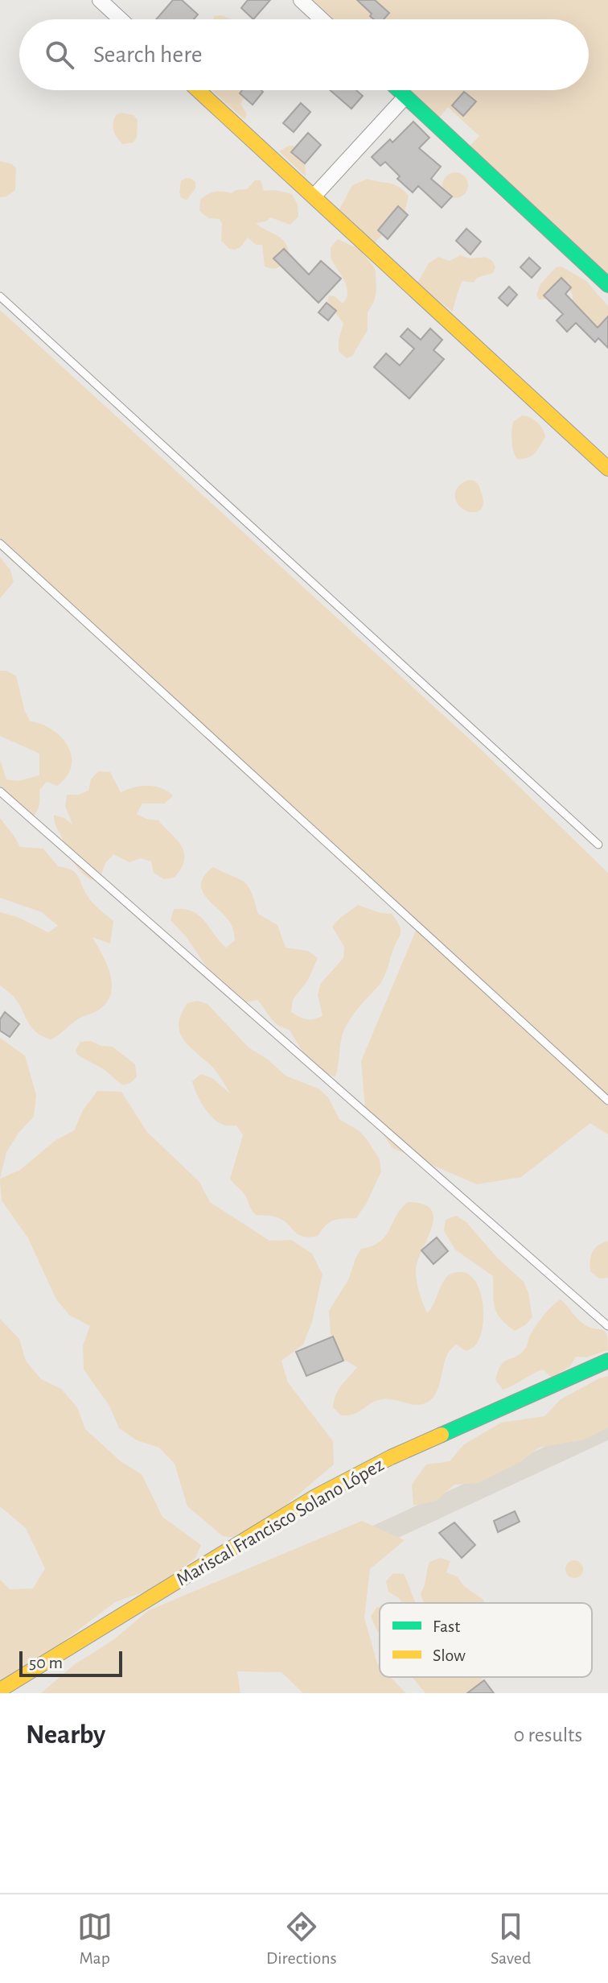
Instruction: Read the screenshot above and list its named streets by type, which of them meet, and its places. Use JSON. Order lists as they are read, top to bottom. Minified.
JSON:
{"streets":{"street":["Mariscal Francisco Solano López"]},"legend":["Fast","Slow"],"scale_bar":"50 m","page":{"search":"Search here","scale":"50 m","heading":["Nearby","0 results"],"nav":["Map","Directions","Saved"]}}
